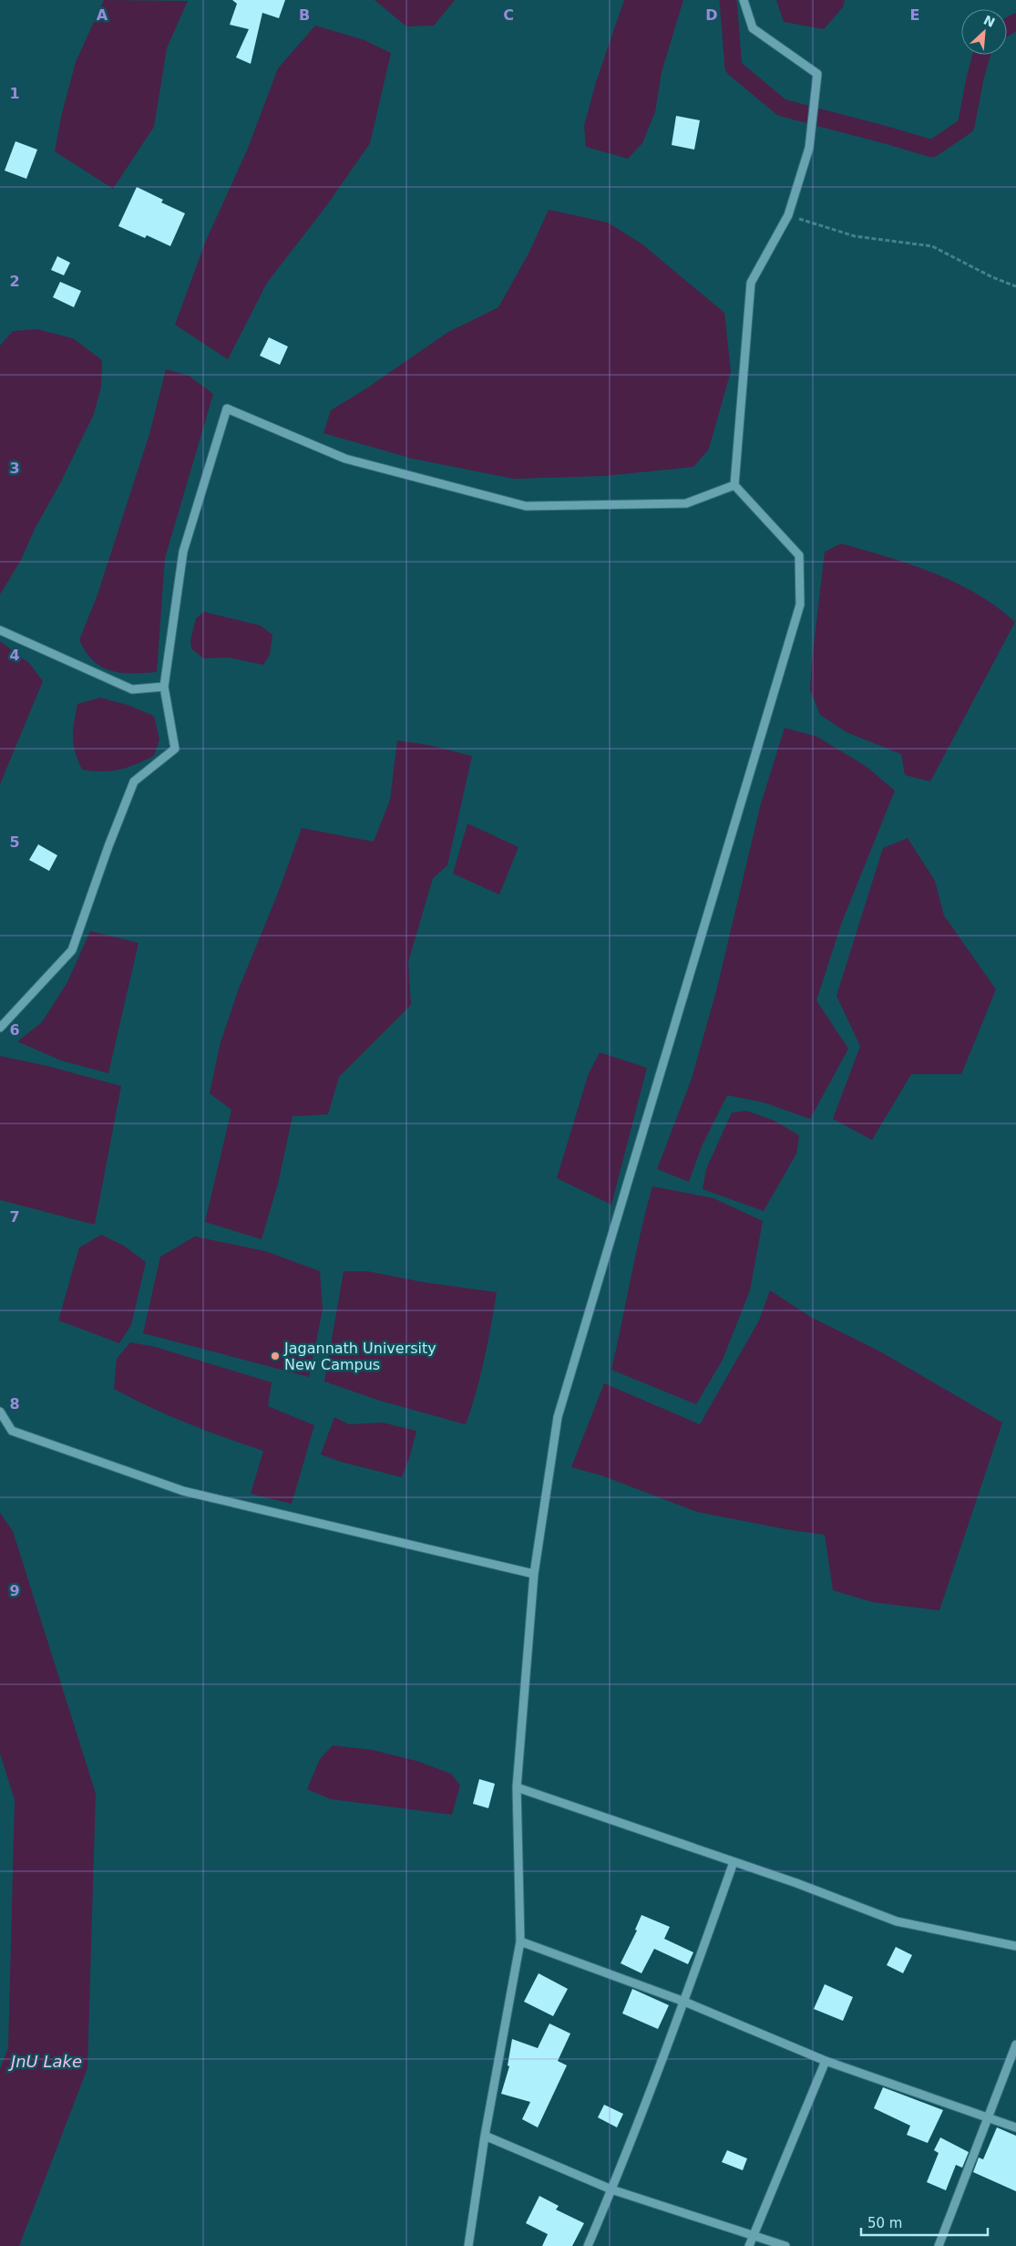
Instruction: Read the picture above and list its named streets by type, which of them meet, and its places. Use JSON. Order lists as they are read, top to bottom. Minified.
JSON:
{"water":["JnU Lake"],"places":["Jagannath University New Campus"],"scale_bar":"50 m","north":"top right","grid":{"columns":["A","B","C","D","E"],"rows":["1","2","3","4","5","6","7","8","9"]}}
